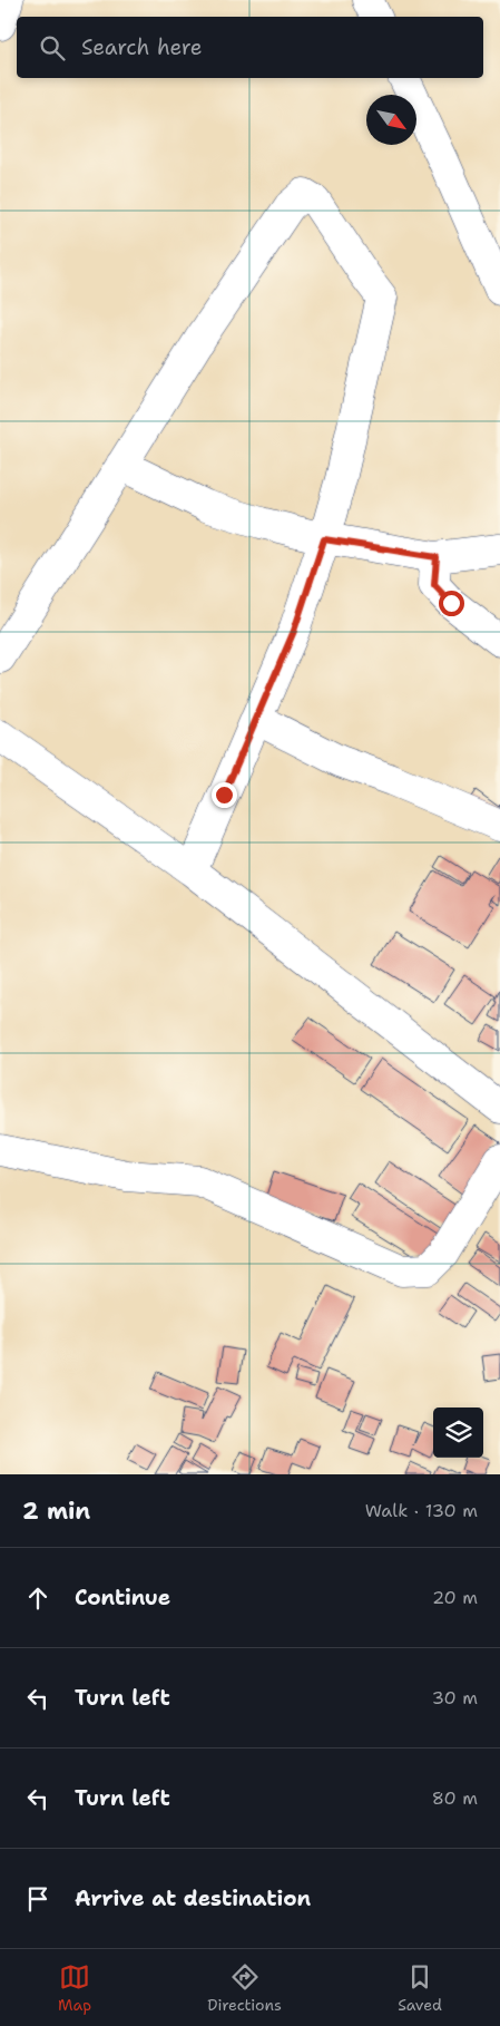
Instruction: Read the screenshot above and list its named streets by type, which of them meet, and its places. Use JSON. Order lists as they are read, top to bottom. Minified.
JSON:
{"north":"bottom right","page":{"search":"Search here","heading":["2 min","Walk · 130 m"],"list":[["Continue","20 m"],["Turn left","30 m"],["Turn left","80 m"],"Arrive at destination"],"nav":["Map","Directions","Saved"]}}
